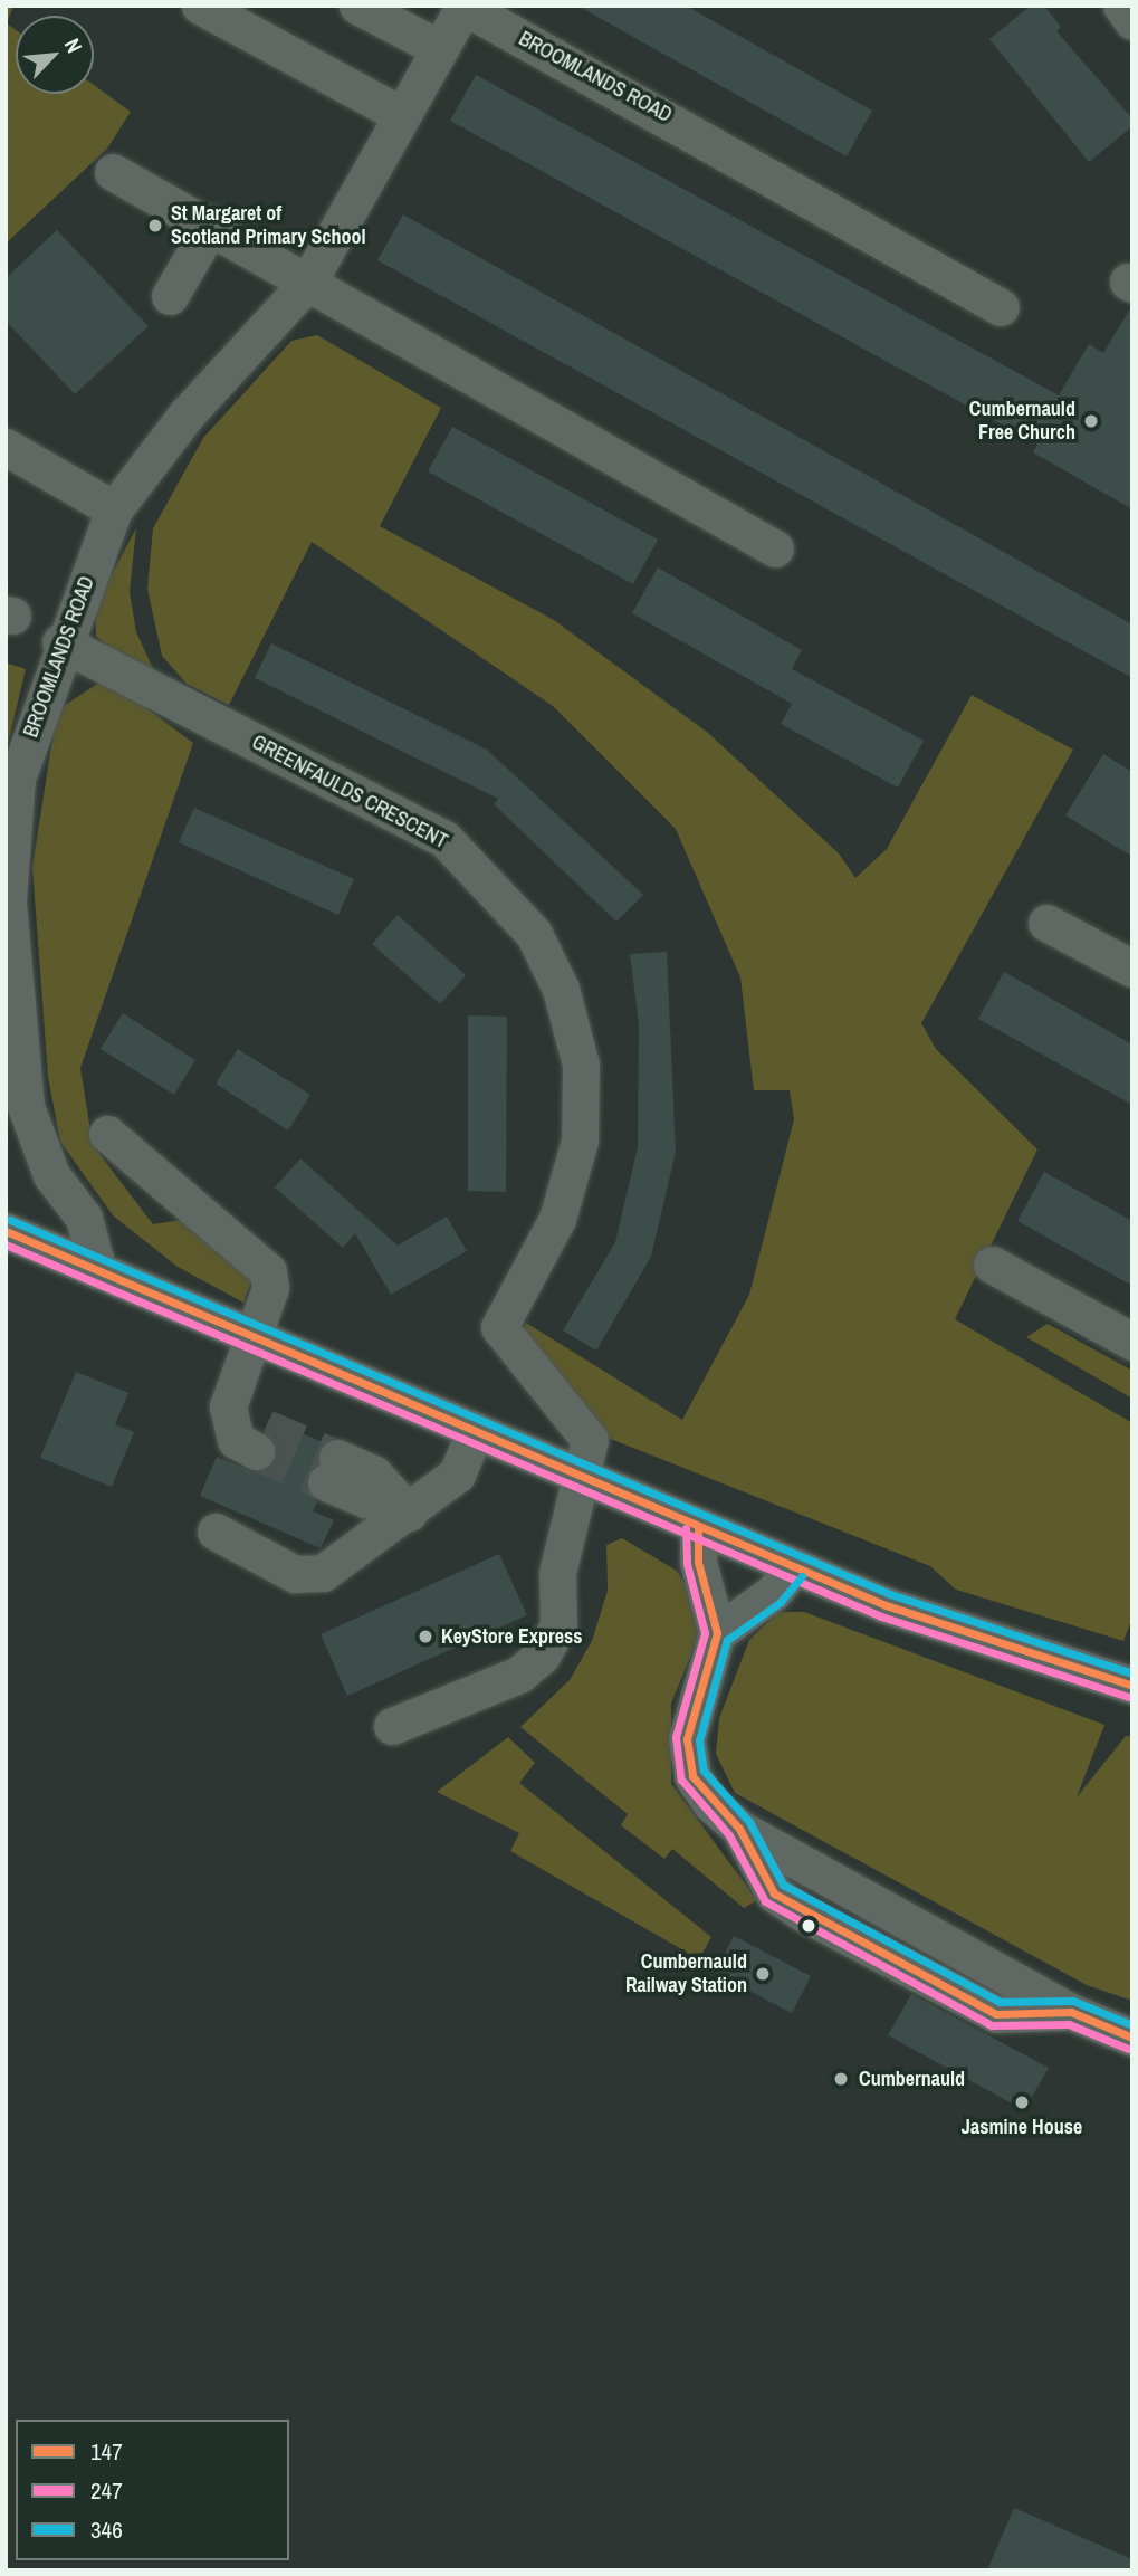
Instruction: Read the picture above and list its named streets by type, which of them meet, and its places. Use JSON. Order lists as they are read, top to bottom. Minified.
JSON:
{"streets":{"street":["BROOMLANDS ROAD","GREENFAULDS CRESCENT"]},"crossings":[["BROOMLANDS ROAD","GREENFAULDS CRESCENT"]],"places":["St Margaret of Scotland Primary School","Cumbernauld Free Church","KeyStore Express","Cumbernauld Railway Station","Cumbernauld","Jasmine House"],"lines":["transit line 346","transit line 147","transit line 247"],"legend":["147","247","346"],"north":"top right"}
